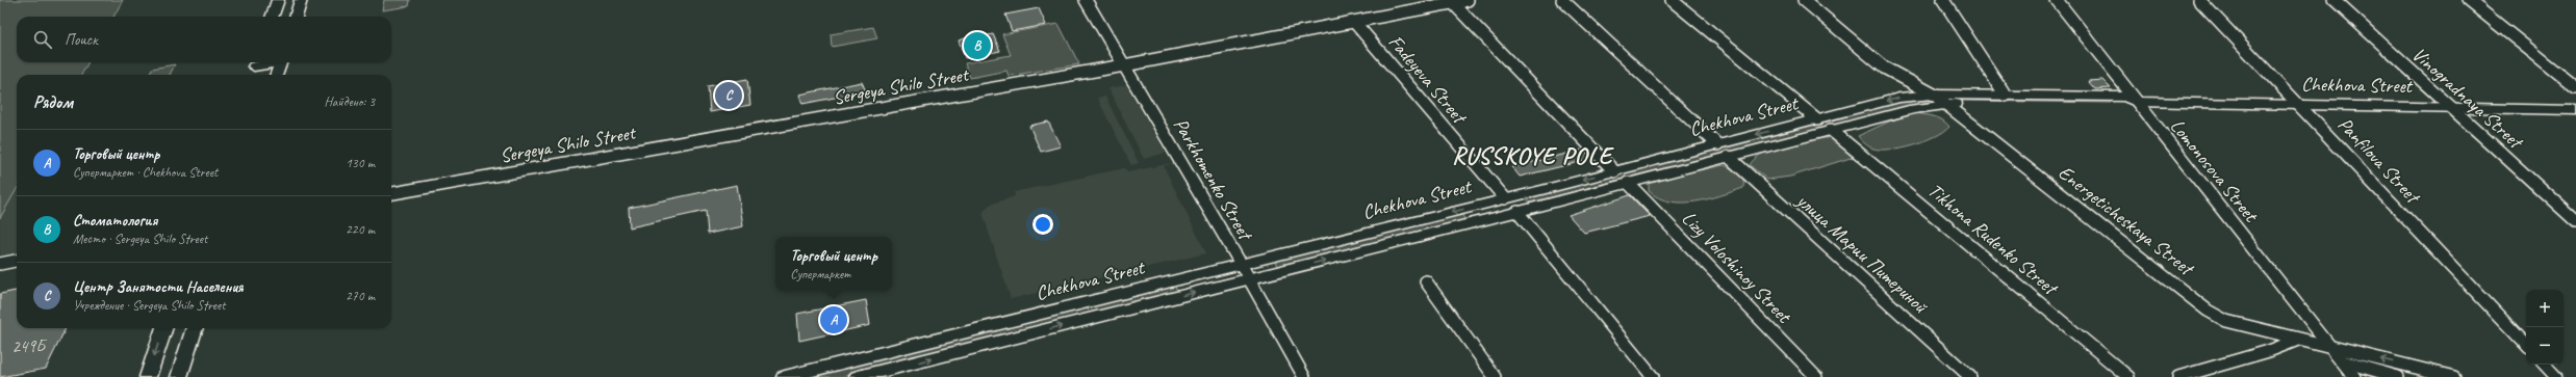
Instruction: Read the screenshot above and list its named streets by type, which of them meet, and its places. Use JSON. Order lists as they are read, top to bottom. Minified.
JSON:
{"streets":{"main road":["Chekhova Street"],"street":["Fadeyeva Street","Sergeya Shilo Street","Vinogradnaya Street","Panfilova Street","Lomonosova Street","Parkhomenko Street","Energeticheskaya Street","Tikhona Rudenko Street","улица Марии Питериной","Lizy Voloshinoy Street"]},"crossings":[["Fadeyeva Street","Chekhova Street"],["Fadeyeva Street","Sergeya Shilo Street"],["Chekhova Street","Vinogradnaya Street"],["Chekhova Street","Panfilova Street"],["Chekhova Street","Lomonosova Street"],["Chekhova Street","Parkhomenko Street"],["Chekhova Street","Energeticheskaya Street"],["Chekhova Street","Tikhona Rudenko Street"],["Chekhova Street","улица Марии Питериной"],["Chekhova Street","Lizy Voloshinoy Street"],["Sergeya Shilo Street","Parkhomenko Street"],["Lomonosova Street","Energeticheskaya Street"]],"districts":["RUSSKOYE POLE"],"house_numbers":["249Б"],"page":{"search":"Поиск","pins":["B","C","A"],"heading":["Рядом","Найдено: 3"],"list":[{"mark":"A","name":"Торговый центр","note":"Супермаркет · Chekhova Street","value":"130 m"},{"mark":"B","name":"Стоматология","note":"Место · Sergeya Shilo Street","value":"220 m"},{"mark":"C","name":"Центр Занятости Населения","note":"Учреждение · Sergeya Shilo Street","value":"270 m"}],"popup":["Торговый центр","Супермаркет"],"map_buttons":["+","−"]}}
